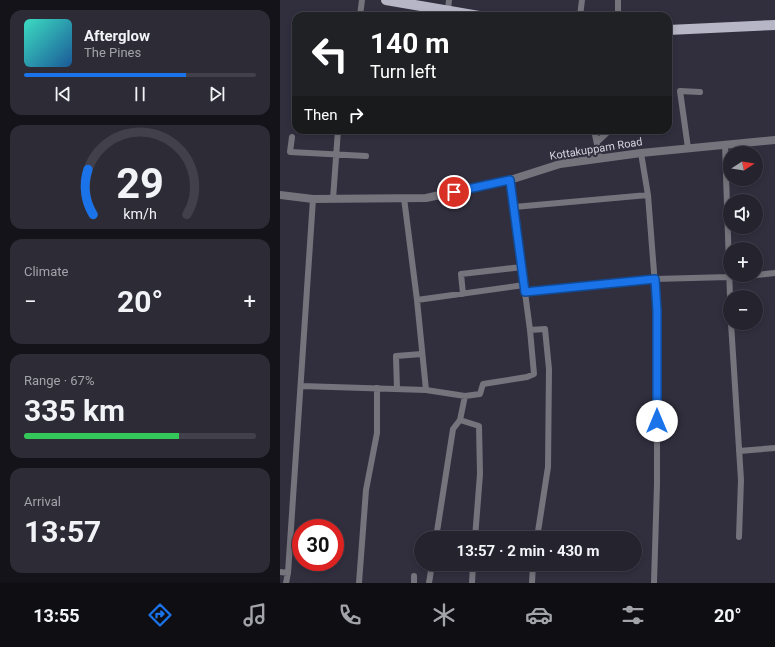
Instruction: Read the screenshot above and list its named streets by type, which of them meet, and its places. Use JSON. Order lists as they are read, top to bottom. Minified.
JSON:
{"streets":{"street":["Kottakuppam Road"]},"north":"right","page":{"turn":["140 m","Turn left"],"song":["Afterglow","The Pines"],"then":"Then","map_buttons":["+","−"],"tile":["Climate",["Range · 67%","335 km"],["Arrival","13:57"]],"heat":["−","20°","+"],"limit":"30","trip":"13:57 · 2 min · 430 m","tabs":["13:55","20°"],"gauge":["29","km/h"]}}
